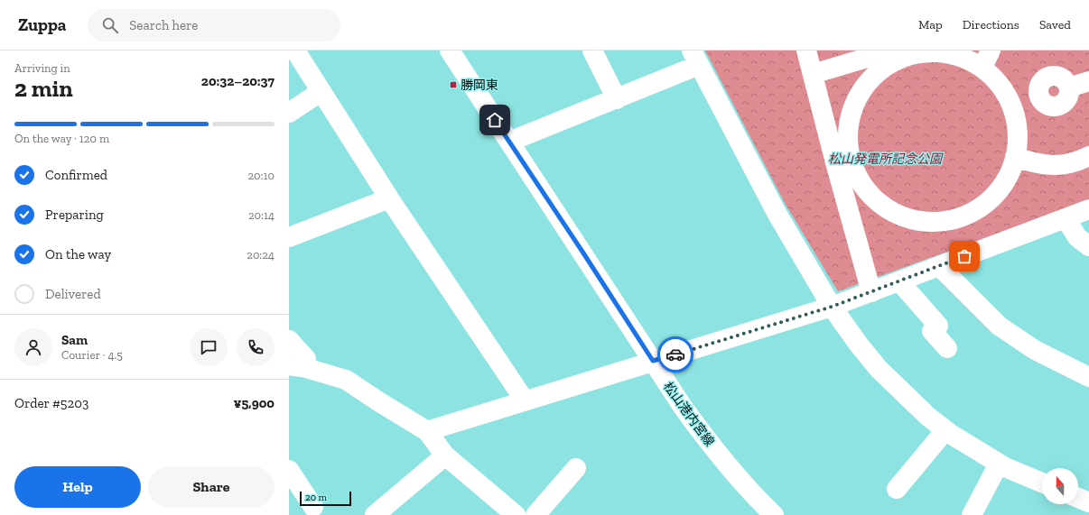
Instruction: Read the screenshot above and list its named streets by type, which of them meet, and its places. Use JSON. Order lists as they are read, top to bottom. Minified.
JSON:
{"streets":{"street":["松山港内宮線"]},"parks":["松山発電所記念公園"],"places":{"transit":["勝岡東"]},"scale_bar":"20 m","north":"top","page":{"header":"Zuppa","search":"Search here","nav":["Map","Directions","Saved"],"heading":["2 min","Arriving in","20:32–20:37"],"panel":["Sam","Courier · 4.5","Order #5203","¥5,900"],"bar":"On the way · 120 m","list":[["Confirmed","20:10"],["Preparing","20:14"],["On the way","20:24"],"Delivered"],"buttons":["Help","Share"],"scale":"20 m"}}
